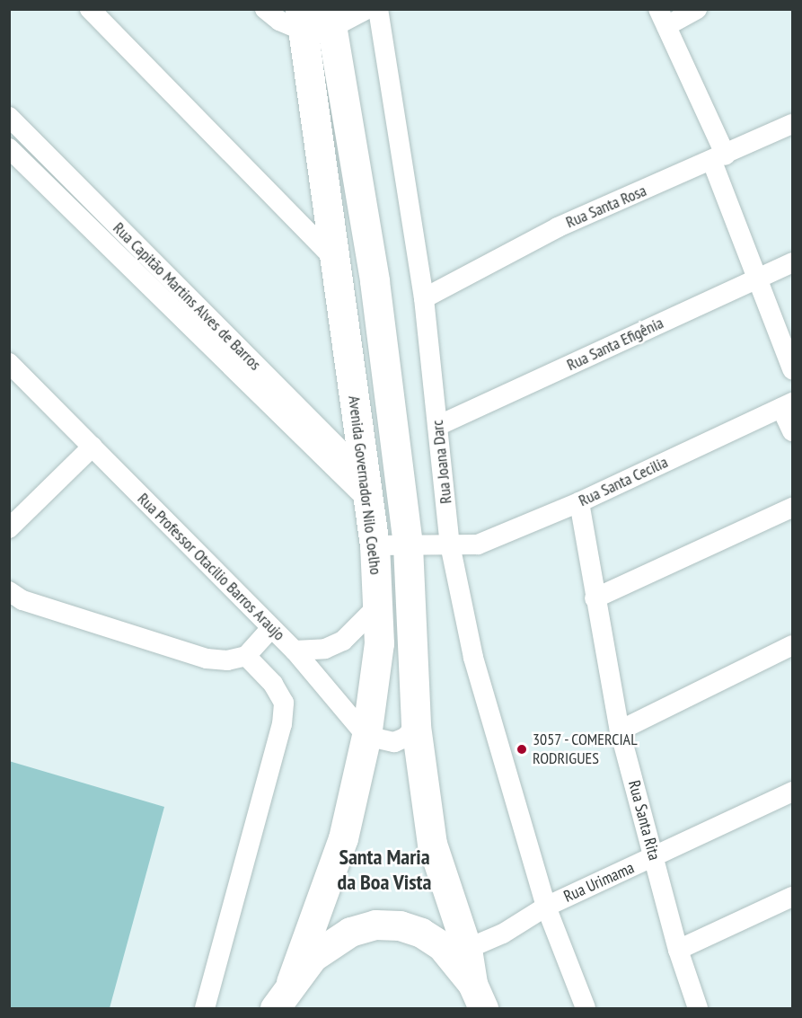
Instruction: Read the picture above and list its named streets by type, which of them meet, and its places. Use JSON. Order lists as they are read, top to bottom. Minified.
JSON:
{"streets":{"main road":["Avenida Governador Nilo Coelho"],"street":["Rua Santa Rosa","Rua Capitão Martins Alves de Barros","Rua Santa Efigênia","Rua Joana Darc","Rua Santa Cecilia","Rua Professor Otacilio Barros Araujo","Rua Santa Rita","Rua Urimama"]},"crossings":[["Rua Santa Rosa","Rua Joana Darc"],["Rua Capitão Martins Alves de Barros","Avenida Governador Nilo Coelho"],["Rua Santa Efigênia","Rua Joana Darc"],["Rua Joana Darc","Rua Santa Cecilia"],["Rua Joana Darc","Rua Urimama"],["Rua Santa Cecilia","Avenida Governador Nilo Coelho"],["Rua Santa Cecilia","Rua Santa Rita"],["Avenida Governador Nilo Coelho","Rua Professor Otacilio Barros Araujo"],["Avenida Governador Nilo Coelho","Rua Urimama"],["Rua Santa Rita","Rua Urimama"]],"districts":["Santa Maria da Boa Vista"],"places":["3057 - COMERCIAL RODRIGUES"]}
